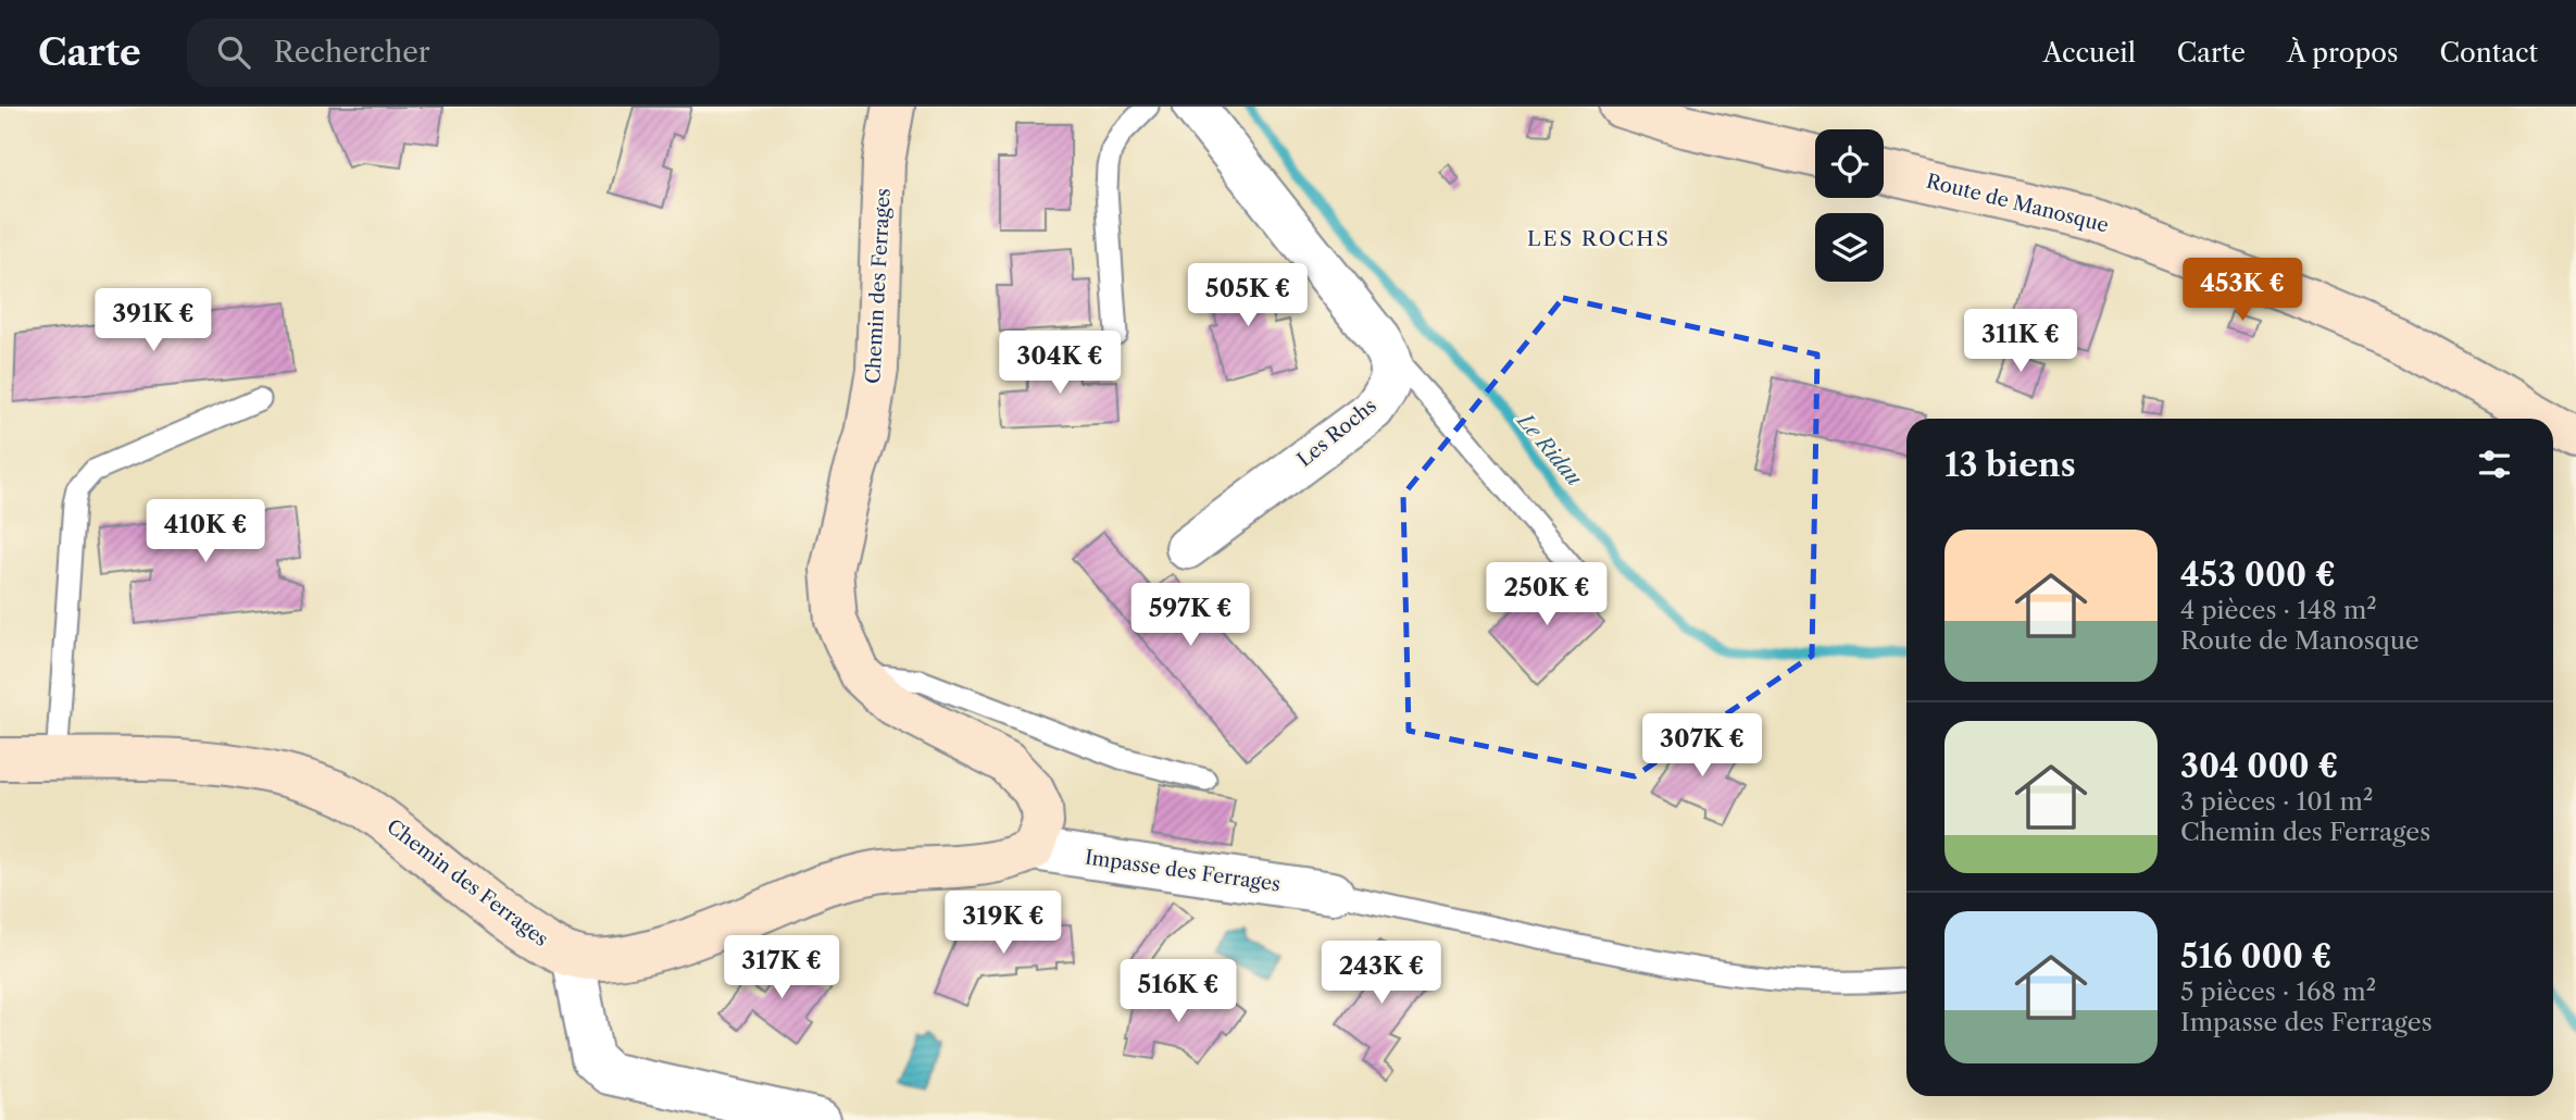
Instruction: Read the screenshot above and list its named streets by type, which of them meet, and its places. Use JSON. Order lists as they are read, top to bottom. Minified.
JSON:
{"streets":{"street":["Route de Manosque","Chemin des Ferrages","Les Rochs","Impasse des Ferrages"]},"crossings":[["Chemin des Ferrages","Impasse des Ferrages"]],"districts":["LES ROCHS"],"water":["Le Ridau"],"page":{"header":"Carte","search":"Rechercher","nav":["Accueil","Carte","À propos","Contact"],"price":["453K €","505K €","391K €","311K €","304K €","410K €","250K €","597K €","307K €","319K €","317K €","243K €","516K €"],"heading":"13 biens","list":[{"name":"453 000 €","note":"4 pièces · 148 m² · Route de Manosque"},{"name":"304 000 €","note":"3 pièces · 101 m² · Chemin des Ferrages"},{"name":"516 000 €","note":"5 pièces · 168 m² · Impasse des Ferrages"}]}}
